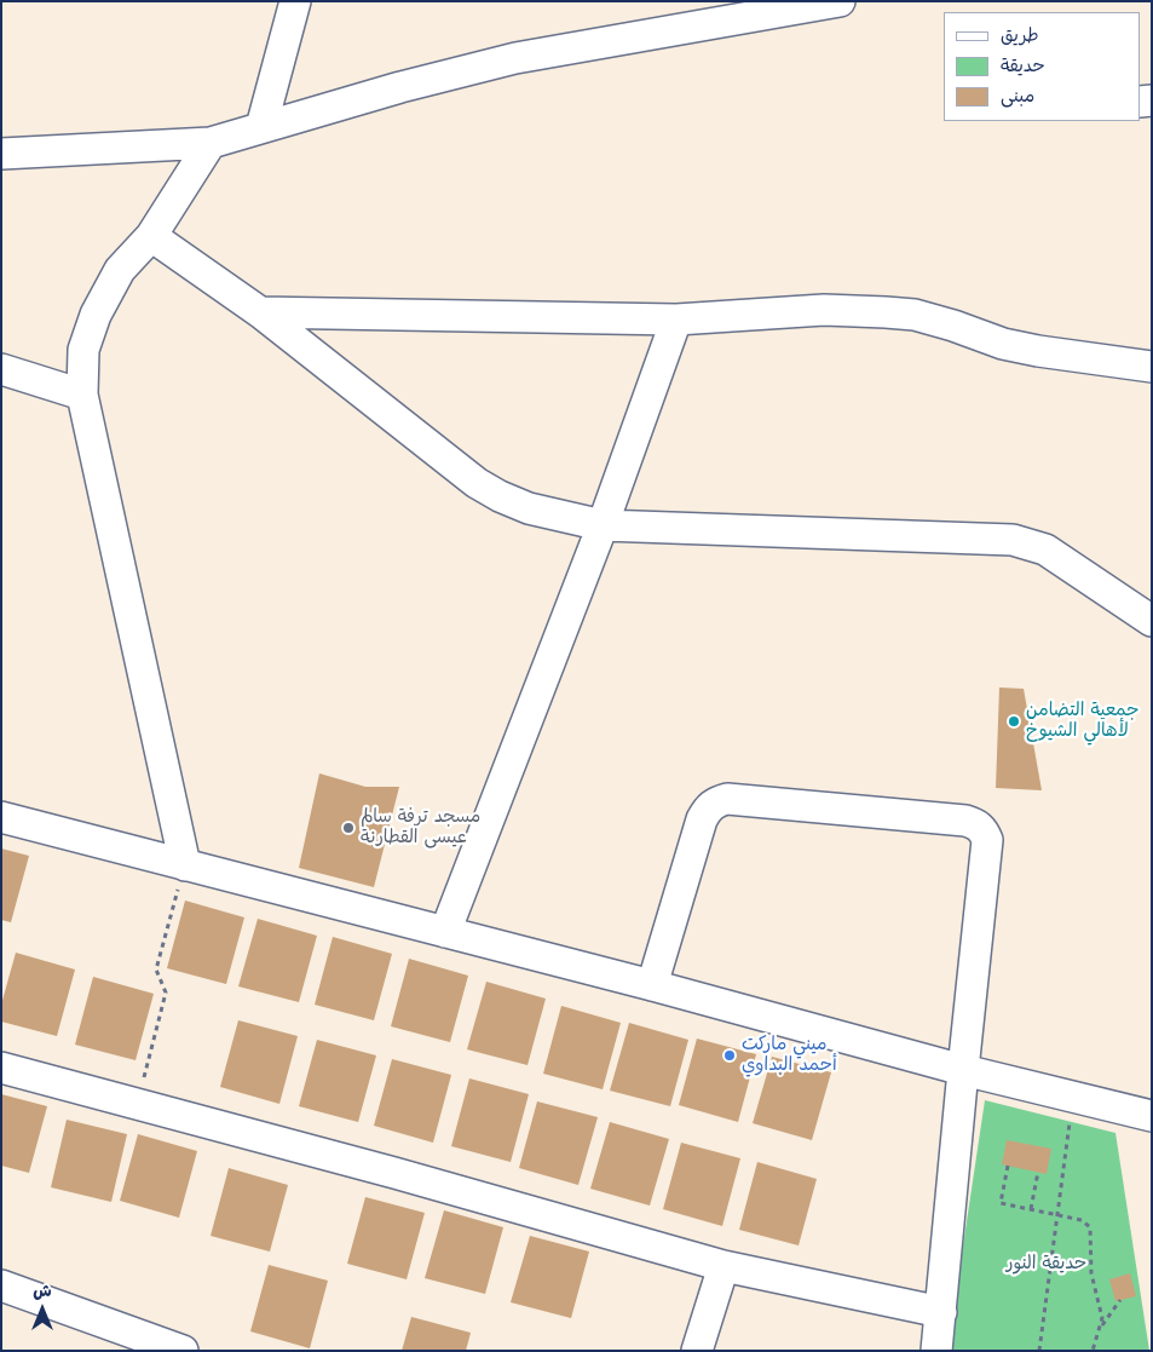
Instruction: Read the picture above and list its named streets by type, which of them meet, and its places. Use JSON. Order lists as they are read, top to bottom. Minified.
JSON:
{"parks":["حديقة النور"],"places":["جمعية التضامن لأهالي الشيوخ","مسجد ترفة سالم عيسى القطارنة","ميني ماركت أحمد البداوي"],"legend":["طريق","حديقة","مبنى"],"north":"top"}
